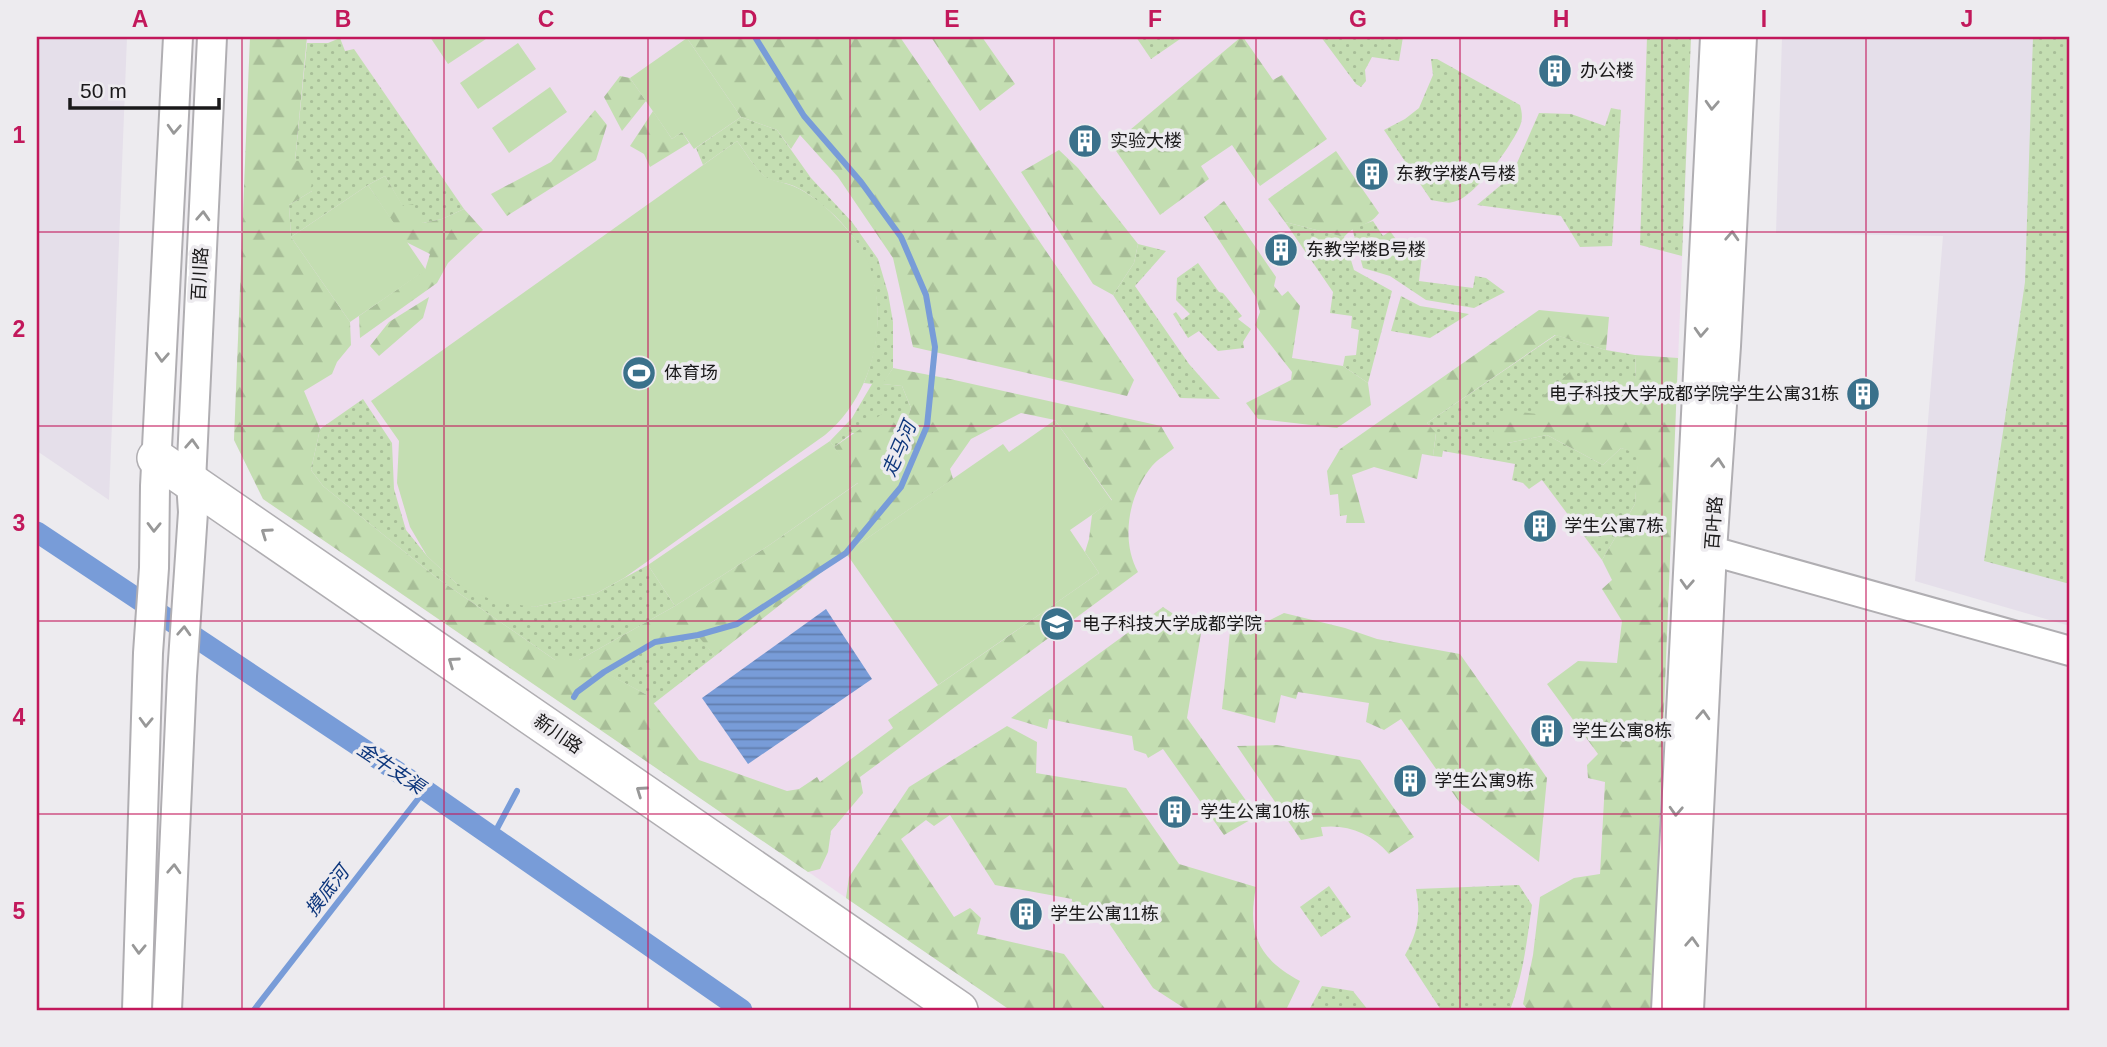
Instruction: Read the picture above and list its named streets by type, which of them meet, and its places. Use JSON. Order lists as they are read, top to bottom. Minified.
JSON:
{"streets":{"main road":["新川路"],"street":["百川路","百叶路"]},"crossings":[["百川路","新川路"]],"water":["走马河","金牛支渠","摸底河"],"places":{"building":["办公楼","实验大楼","东教学楼A号楼","东教学楼B号楼","电子科技大学成都学院学生公寓31栋","学生公寓7栋","学生公寓8栋","学生公寓9栋","学生公寓10栋","学生公寓11栋"],"sports":["体育场"],"school or university":["电子科技大学成都学院"]},"scale_bar":"50 m","grid":{"columns":["A","B","C","D","E","F","G","H","I","J"],"rows":["1","2","3","4","5"]}}
